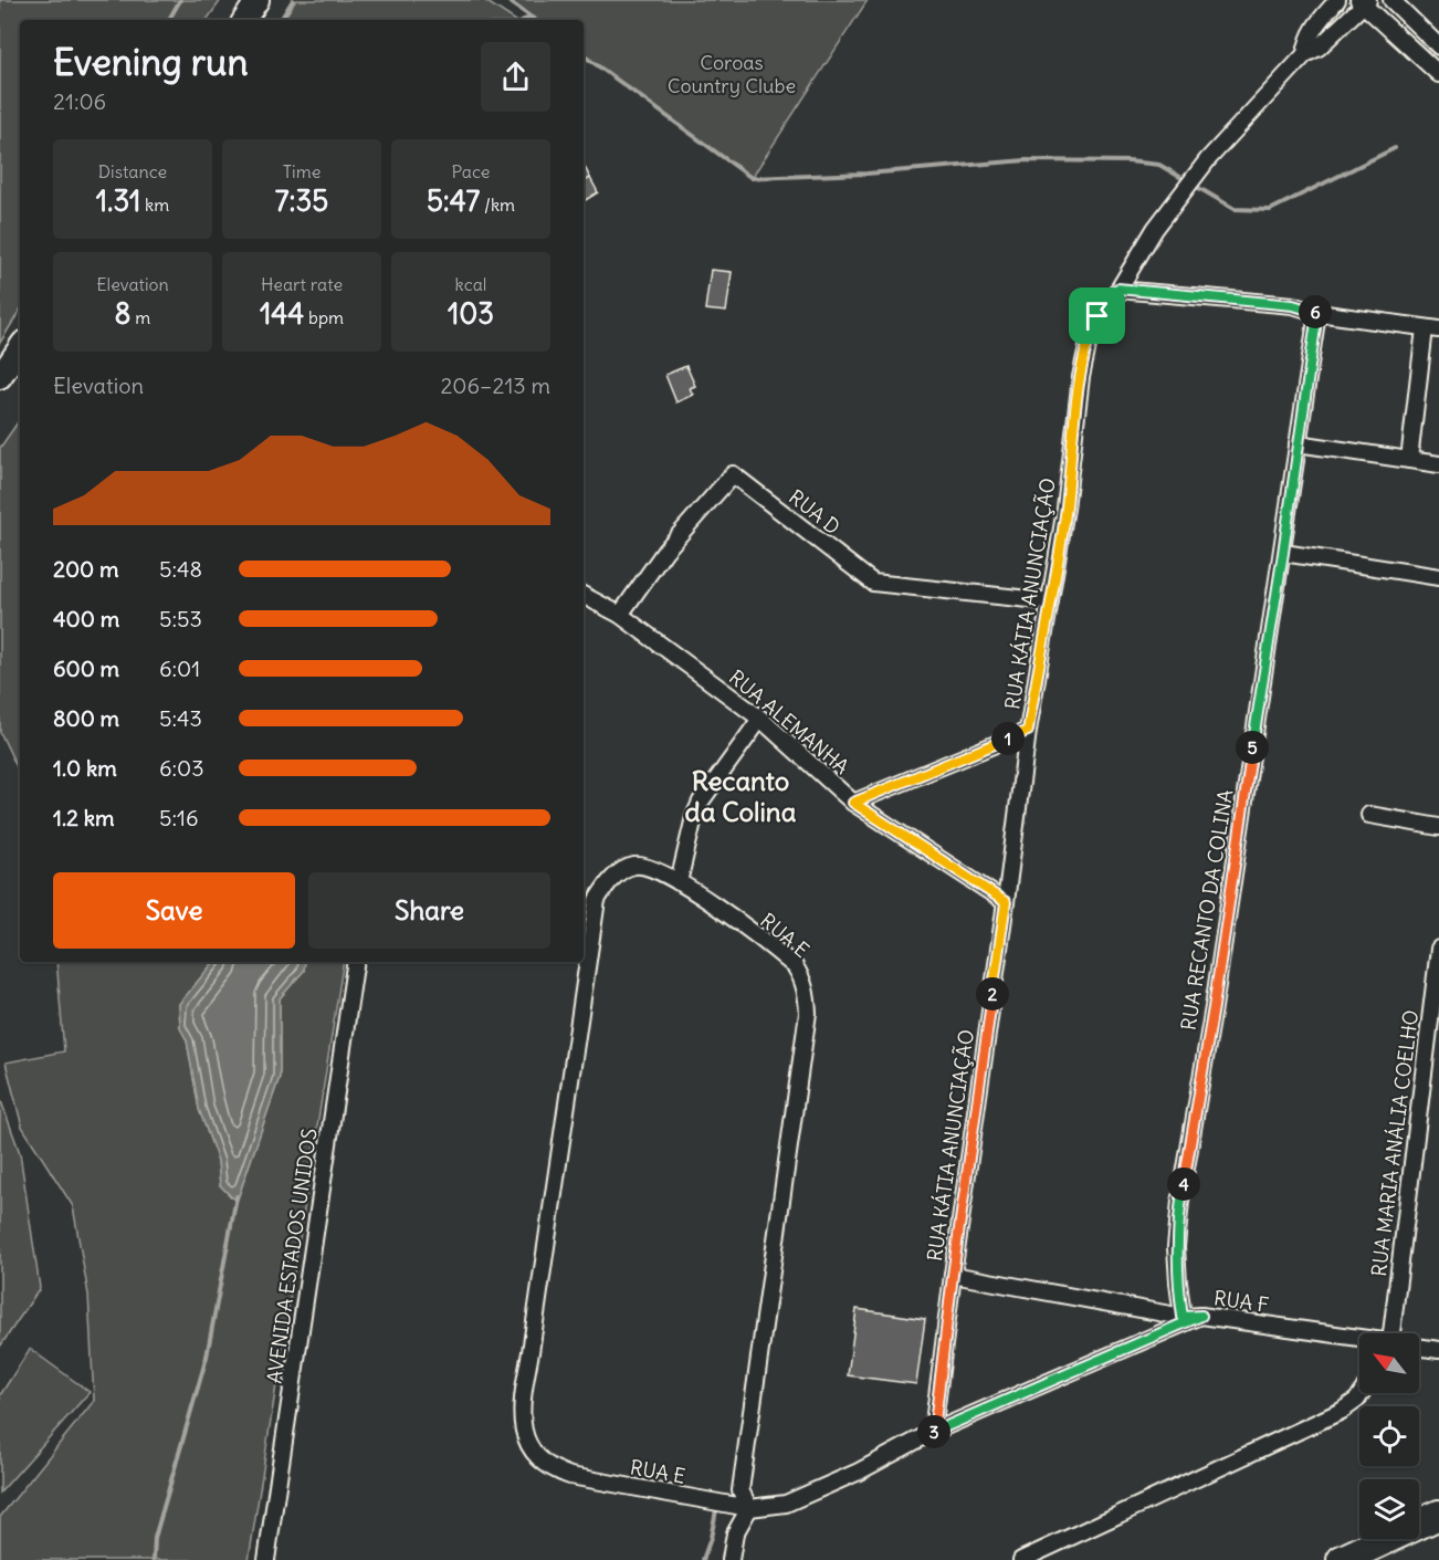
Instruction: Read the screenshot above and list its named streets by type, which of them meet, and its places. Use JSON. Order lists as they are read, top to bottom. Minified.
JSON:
{"streets":{"street":["RUA D","RUA KÁTIA ANUNCIAÇÃO","RUA ALEMANHA","RUA RECANTO DA COLINA","RUA E","RUA MARIA ANÁLIA COELHO","AVENIDA ESTADOS UNIDOS","RUA F"]},"crossings":[["RUA D","RUA KÁTIA ANUNCIAÇÃO"],["RUA D","RUA ALEMANHA"],["RUA KÁTIA ANUNCIAÇÃO","RUA ALEMANHA"],["RUA KÁTIA ANUNCIAÇÃO","RUA F"],["RUA RECANTO DA COLINA","RUA F"]],"districts":["Recanto da Colina"],"parks":["Coroas Country Clube"],"north":"top left","page":{"heading":["Evening run","21:06"],"stats":[["Distance","1.31 km"],["Time","7:35"],["Pace","5:47 /km"],["Elevation","8 m"],["Heart rate","144 bpm"],["kcal","103"]],"pins":["6","1","5","2","4","3"],"chart":["Elevation","206–213 m"],"list":[{"name":"200 m","note":"5:48"},{"name":"400 m","note":"5:53"},{"name":"600 m","note":"6:01"},{"name":"800 m","note":"5:43"},{"name":"1.0 km","note":"6:03"},{"name":"1.2 km","note":"5:16"}],"buttons":["Save","Share"]}}
